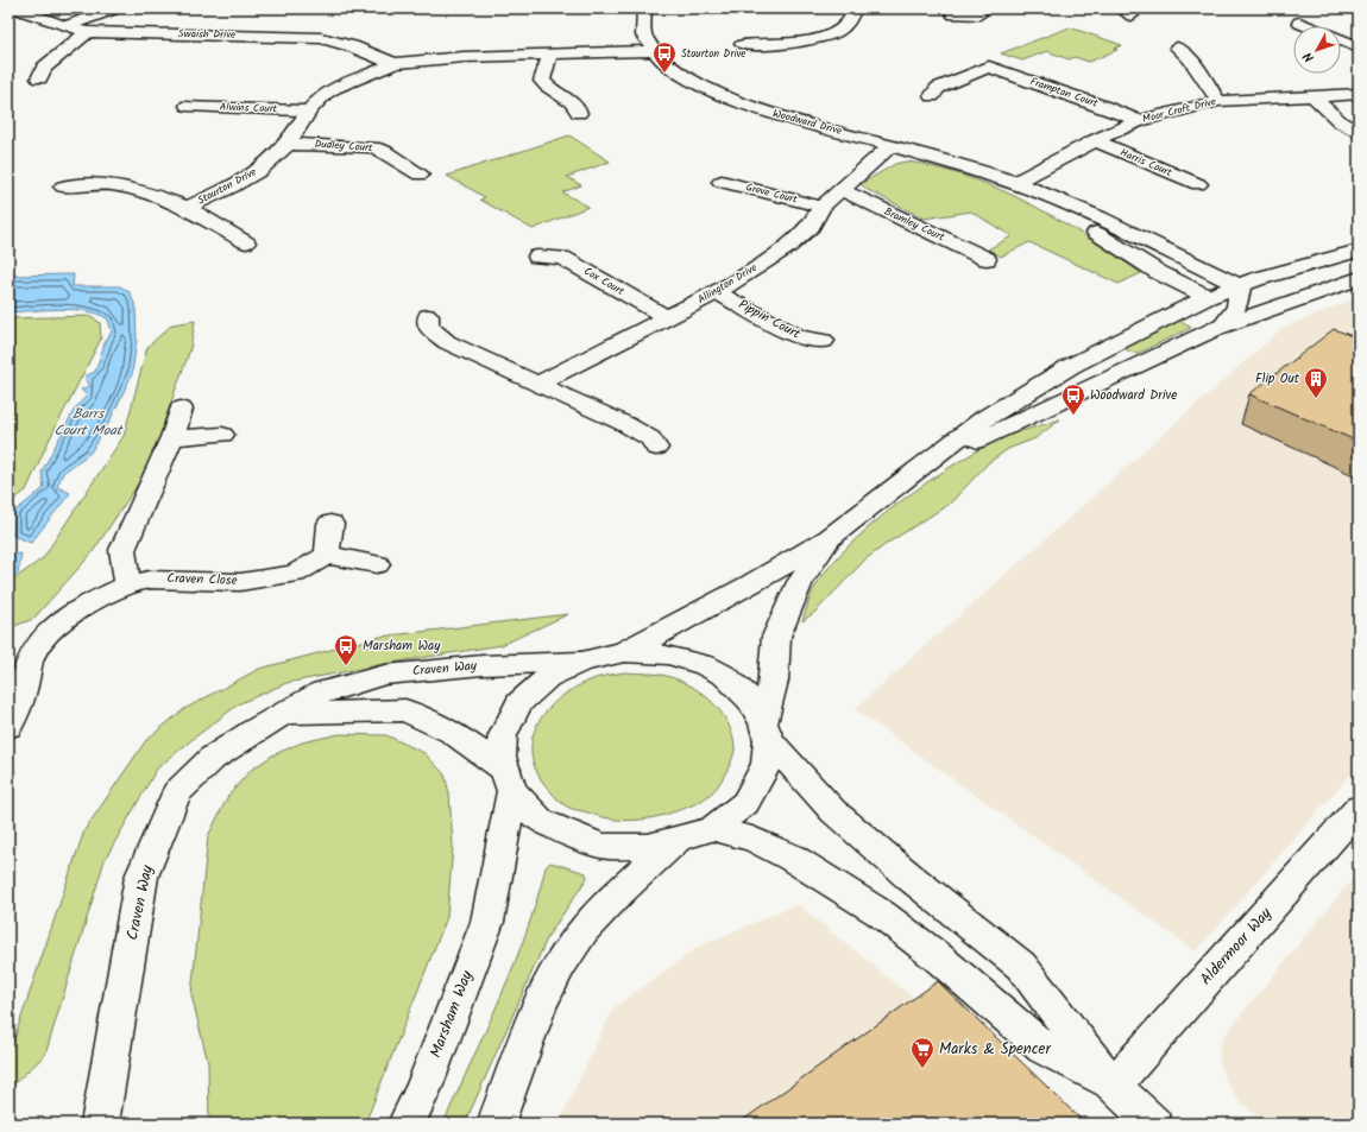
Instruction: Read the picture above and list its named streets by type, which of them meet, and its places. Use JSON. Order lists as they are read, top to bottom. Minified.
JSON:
{"streets":{"street":["Swaish Drive","Frampton Court","Alwins Court","Moor Croft Drive","Woodward Drive","Dudley Court","Harris Court","Stourton Drive","Greve Court","Bramley Court","Cox Court","Allington Drive","Pippin Court","Craven Close","Craven Way","Aldermoor Way","Marsham Way"]},"crossings":[["Swaish Drive","Stourton Drive"],["Frampton Court","Moor Croft Drive"],["Alwins Court","Stourton Drive"],["Moor Croft Drive","Woodward Drive"],["Moor Croft Drive","Harris Court"],["Woodward Drive","Stourton Drive"],["Woodward Drive","Allington Drive"],["Dudley Court","Stourton Drive"],["Greve Court","Allington Drive"],["Bramley Court","Allington Drive"],["Cox Court","Allington Drive"],["Allington Drive","Pippin Court"],["Craven Way","Marsham Way"]],"water":["Barrs Court Moat"],"places":{"bus stop":["Stourton Drive","Woodward Drive","Marsham Way"],"building":["Flip Out"],"supermarket":["Marks & Spencer"]},"north":"bottom left"}
